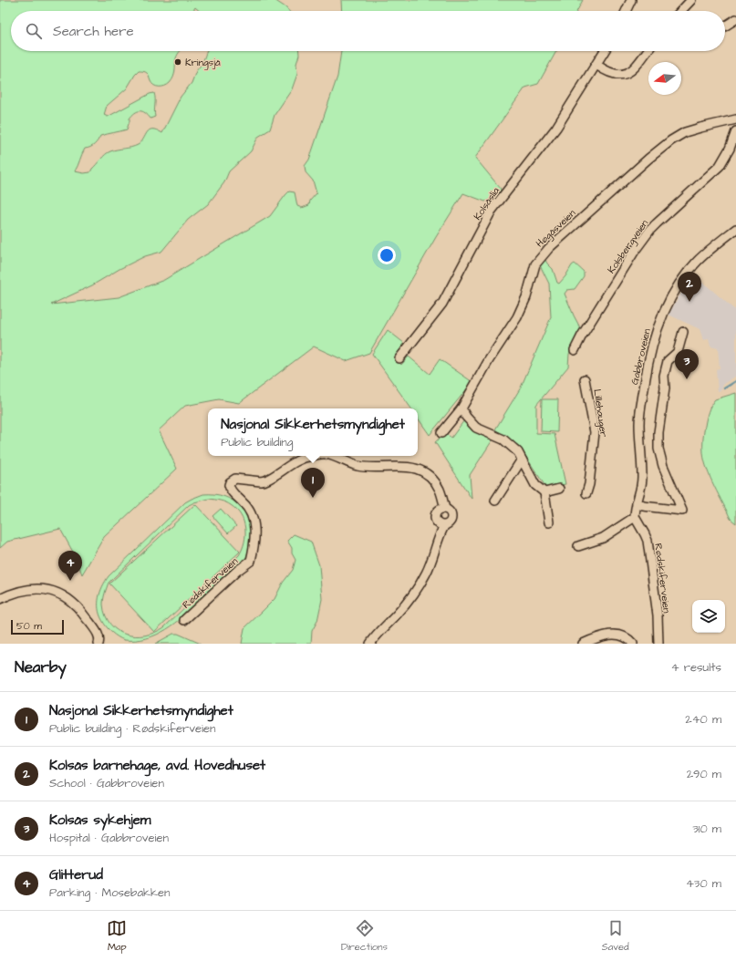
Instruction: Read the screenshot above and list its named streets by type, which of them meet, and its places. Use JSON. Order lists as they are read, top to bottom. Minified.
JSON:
{"streets":{"street":["Kolsåslia","Høgåsveien","Kolsbergveien","Gabbroveien","Lillehauger","Rødskiferveien"]},"crossings":[["Gabbroveien","Rødskiferveien"]],"places":["Kringsjå"],"scale_bar":"50 m","north":"left","page":{"search":"Search here","pins":["2","3","1","4"],"popup":["Nasjonal Sikkerhetsmyndighet","Public building"],"scale":"50 m","heading":["Nearby","4 results"],"list":[{"mark":"1","name":"Nasjonal Sikkerhetsmyndighet","note":"Public building · Rødskiferveien","value":"240 m"},{"mark":"2","name":"Kolsås barnehage, avd. Hovedhuset","note":"School · Gabbroveien","value":"290 m"},{"mark":"3","name":"Kolsås sykehjem","note":"Hospital · Gabbroveien","value":"310 m"},{"mark":"4","name":"Glitterud","note":"Parking · Mosebakken","value":"430 m"}],"nav":["Map","Directions","Saved"]}}
